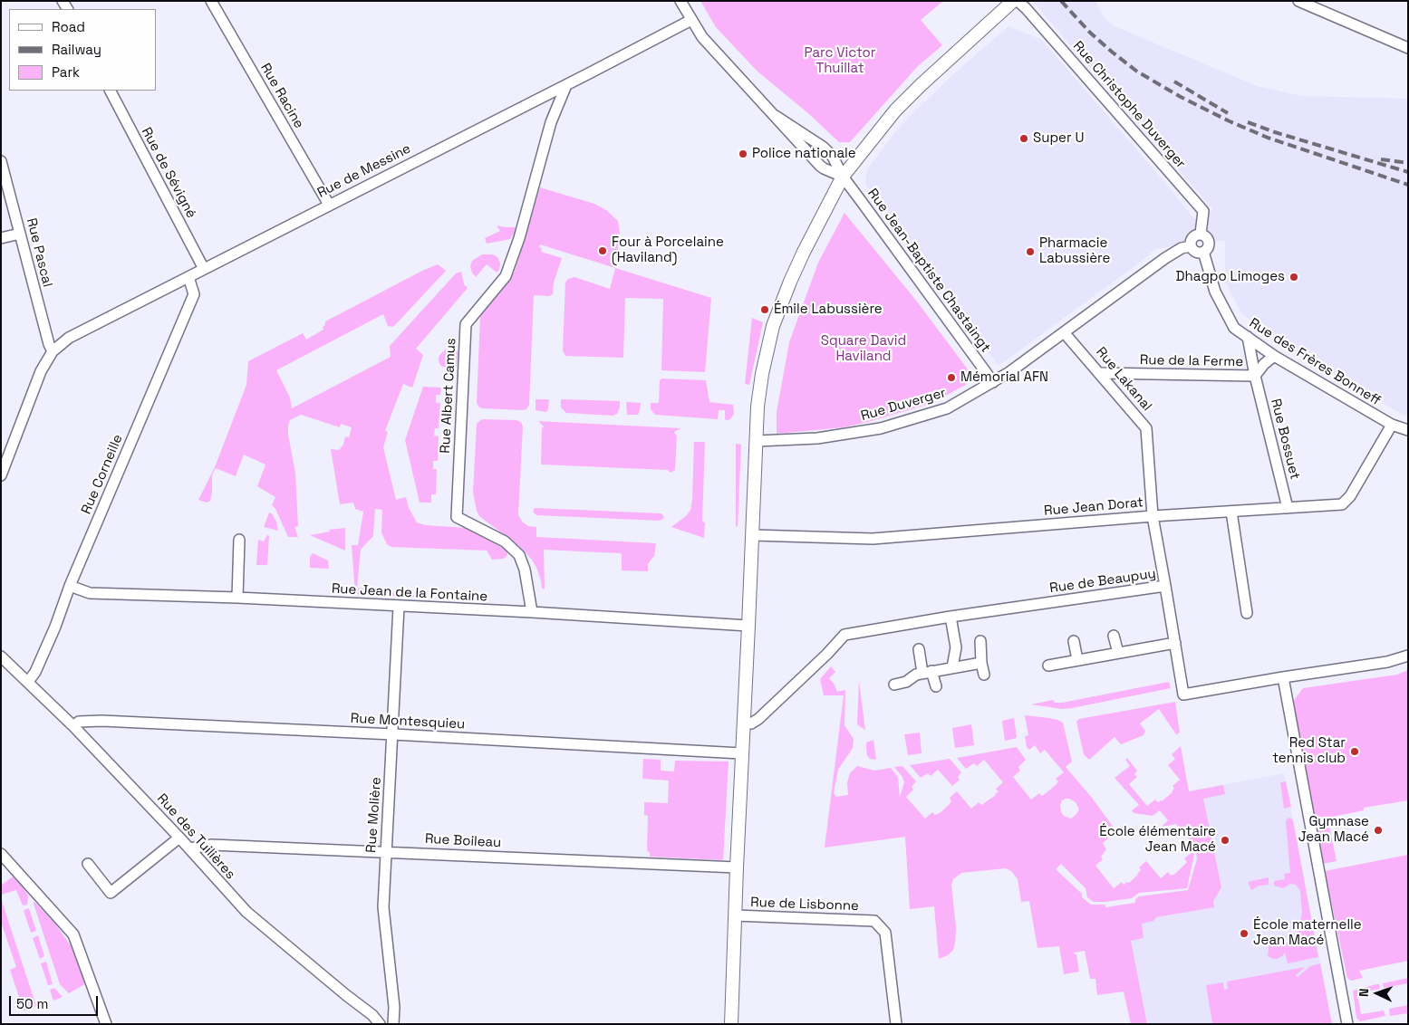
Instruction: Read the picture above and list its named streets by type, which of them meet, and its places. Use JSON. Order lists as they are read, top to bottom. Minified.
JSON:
{"streets":{"street":["Rue Racine","Rue Christophe Duverger","Rue de Messine","Rue de Sévigné","Rue Pascal","Rue Jean-Baptiste Chastaingt","Rue de la Ferme","Rue des Frères Bonneff","Rue Lakanal","Rue Albert Camus","Rue Duverger","Rue Bossuet","Rue Corneille","Rue Jean Dorat","Rue de Beaupuy","Rue Jean de la Fontaine","Rue Montesquieu","Rue Molière","Rue des Tuilières","Rue Boileau","Rue de Lisbonne"]},"crossings":[["Rue Racine","Rue de Messine"],["Rue Christophe Duverger","Rue des Frères Bonneff"],["Rue de Messine","Rue de Sévigné"],["Rue de Messine","Rue Pascal"],["Rue de Messine","Rue Albert Camus"],["Rue de Messine","Rue Corneille"],["Rue Jean-Baptiste Chastaingt","Rue Duverger"],["Rue de la Ferme","Rue Lakanal"],["Rue de la Ferme","Rue Bossuet"],["Rue des Frères Bonneff","Rue Bossuet"],["Rue des Frères Bonneff","Rue Jean Dorat"],["Rue Lakanal","Rue Duverger"],["Rue Lakanal","Rue Jean Dorat"],["Rue Lakanal","Rue de Beaupuy"],["Rue Albert Camus","Rue Jean de la Fontaine"],["Rue Bossuet","Rue Jean Dorat"],["Rue Corneille","Rue Jean de la Fontaine"],["Rue Corneille","Rue des Tuilières"],["Rue Jean de la Fontaine","Rue Molière"],["Rue Montesquieu","Rue Molière"],["Rue Montesquieu","Rue des Tuilières"],["Rue Molière","Rue Boileau"],["Rue des Tuilières","Rue Boileau"]],"parks":["Parc Victor Thuillat","Square David Haviland"],"places":["Super U","Police nationale","Four à Porcelaine (Haviland)","Pharmacie Labussière","Dhagpo Limoges","Émile Labussière","Mémorial AFN","Red Star tennis club","Gymnase Jean Macé","École élémentaire Jean Macé","École maternelle Jean Macé"],"legend":["Road","Railway","Park"],"scale_bar":"50 m","north":"left"}
